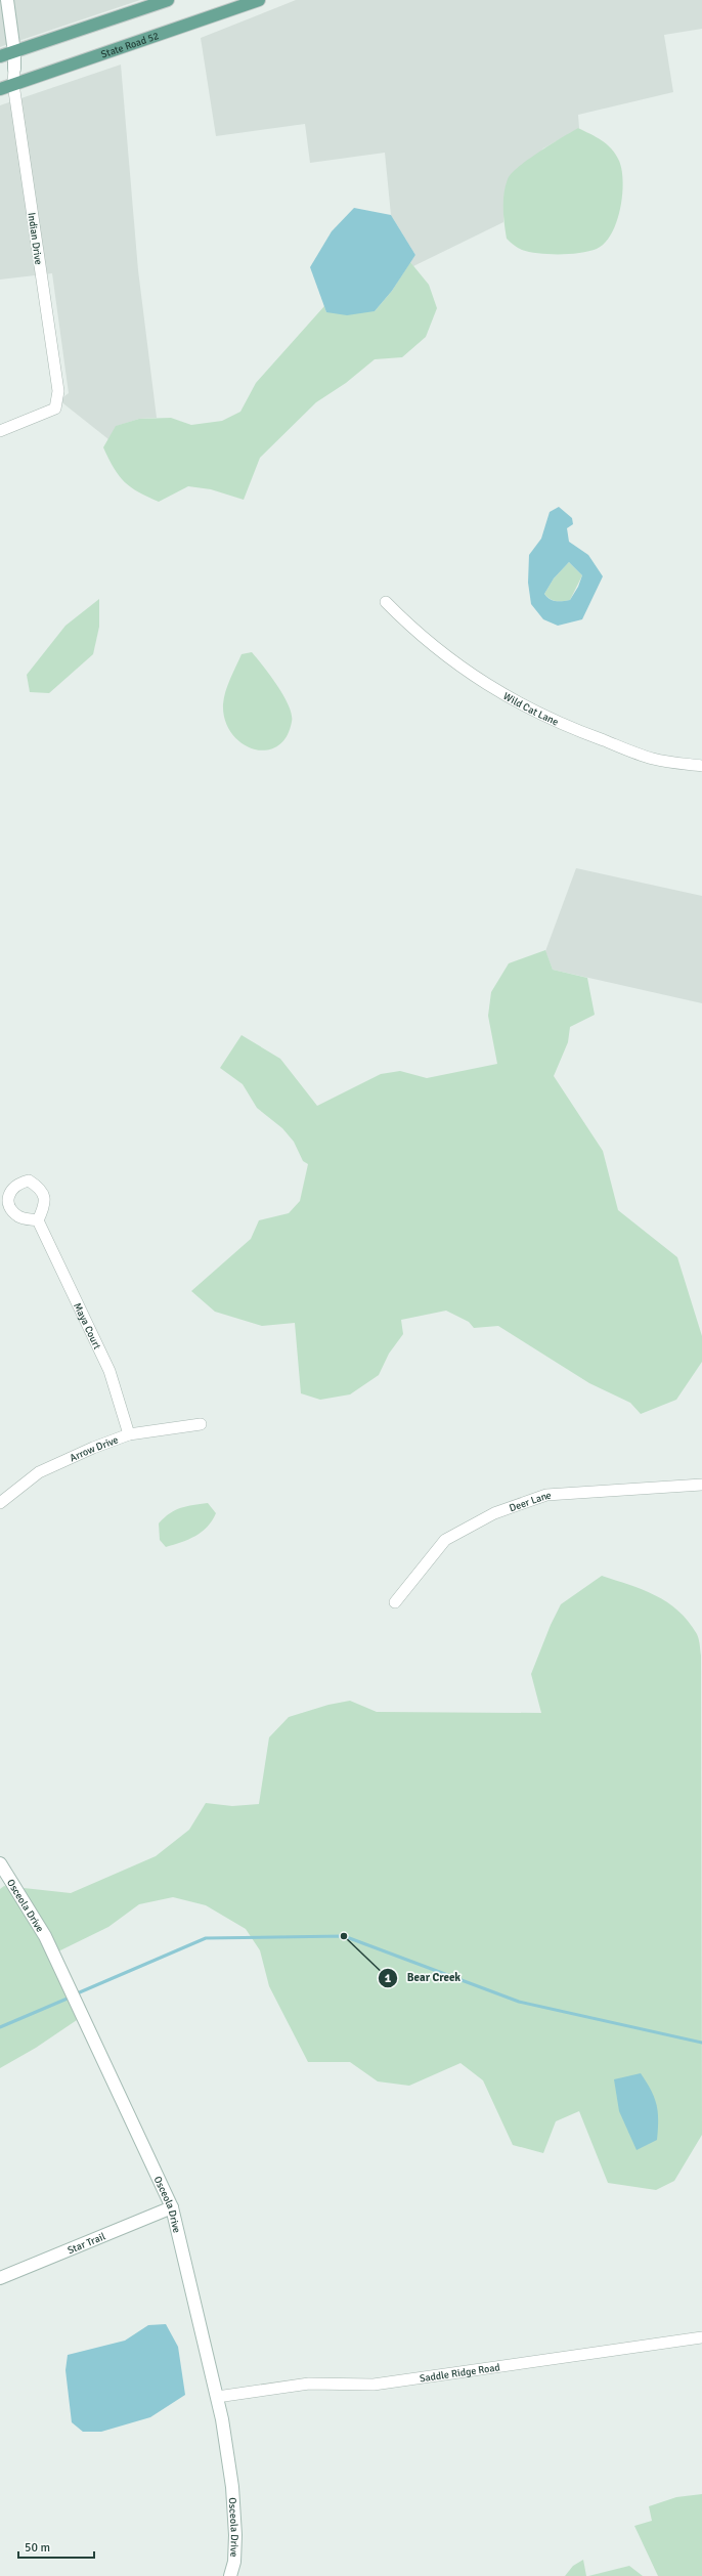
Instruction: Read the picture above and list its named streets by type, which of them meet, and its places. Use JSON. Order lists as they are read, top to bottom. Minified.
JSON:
{"streets":{"main road":["State Road 52"],"street":["Indian Drive","Wild Cat Lane","Maya Court","Arrow Drive","Deer Lane","Osceola Drive","Star Trail","Saddle Ridge Road"]},"crossings":[["State Road 52","Indian Drive"],["Maya Court","Arrow Drive"],["Osceola Drive","Star Trail"],["Osceola Drive","Saddle Ridge Road"]],"places":["Bear Creek"],"scale_bar":"50 m"}
